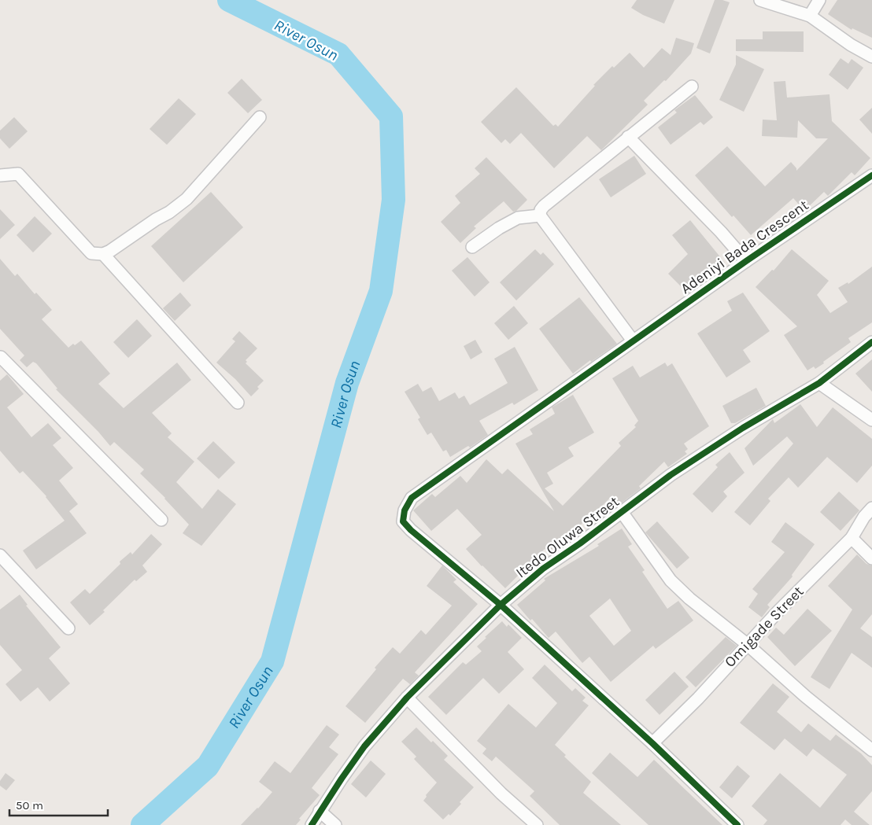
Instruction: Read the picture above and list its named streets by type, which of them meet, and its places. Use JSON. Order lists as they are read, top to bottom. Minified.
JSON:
{"streets":{"street":["Adeniyi Bada Crescent","Itedo Oluwa Street","Omigade Street"]},"crossings":[["Adeniyi Bada Crescent","Itedo Oluwa Street"]],"water":["River Osun"],"scale_bar":"50 m"}
